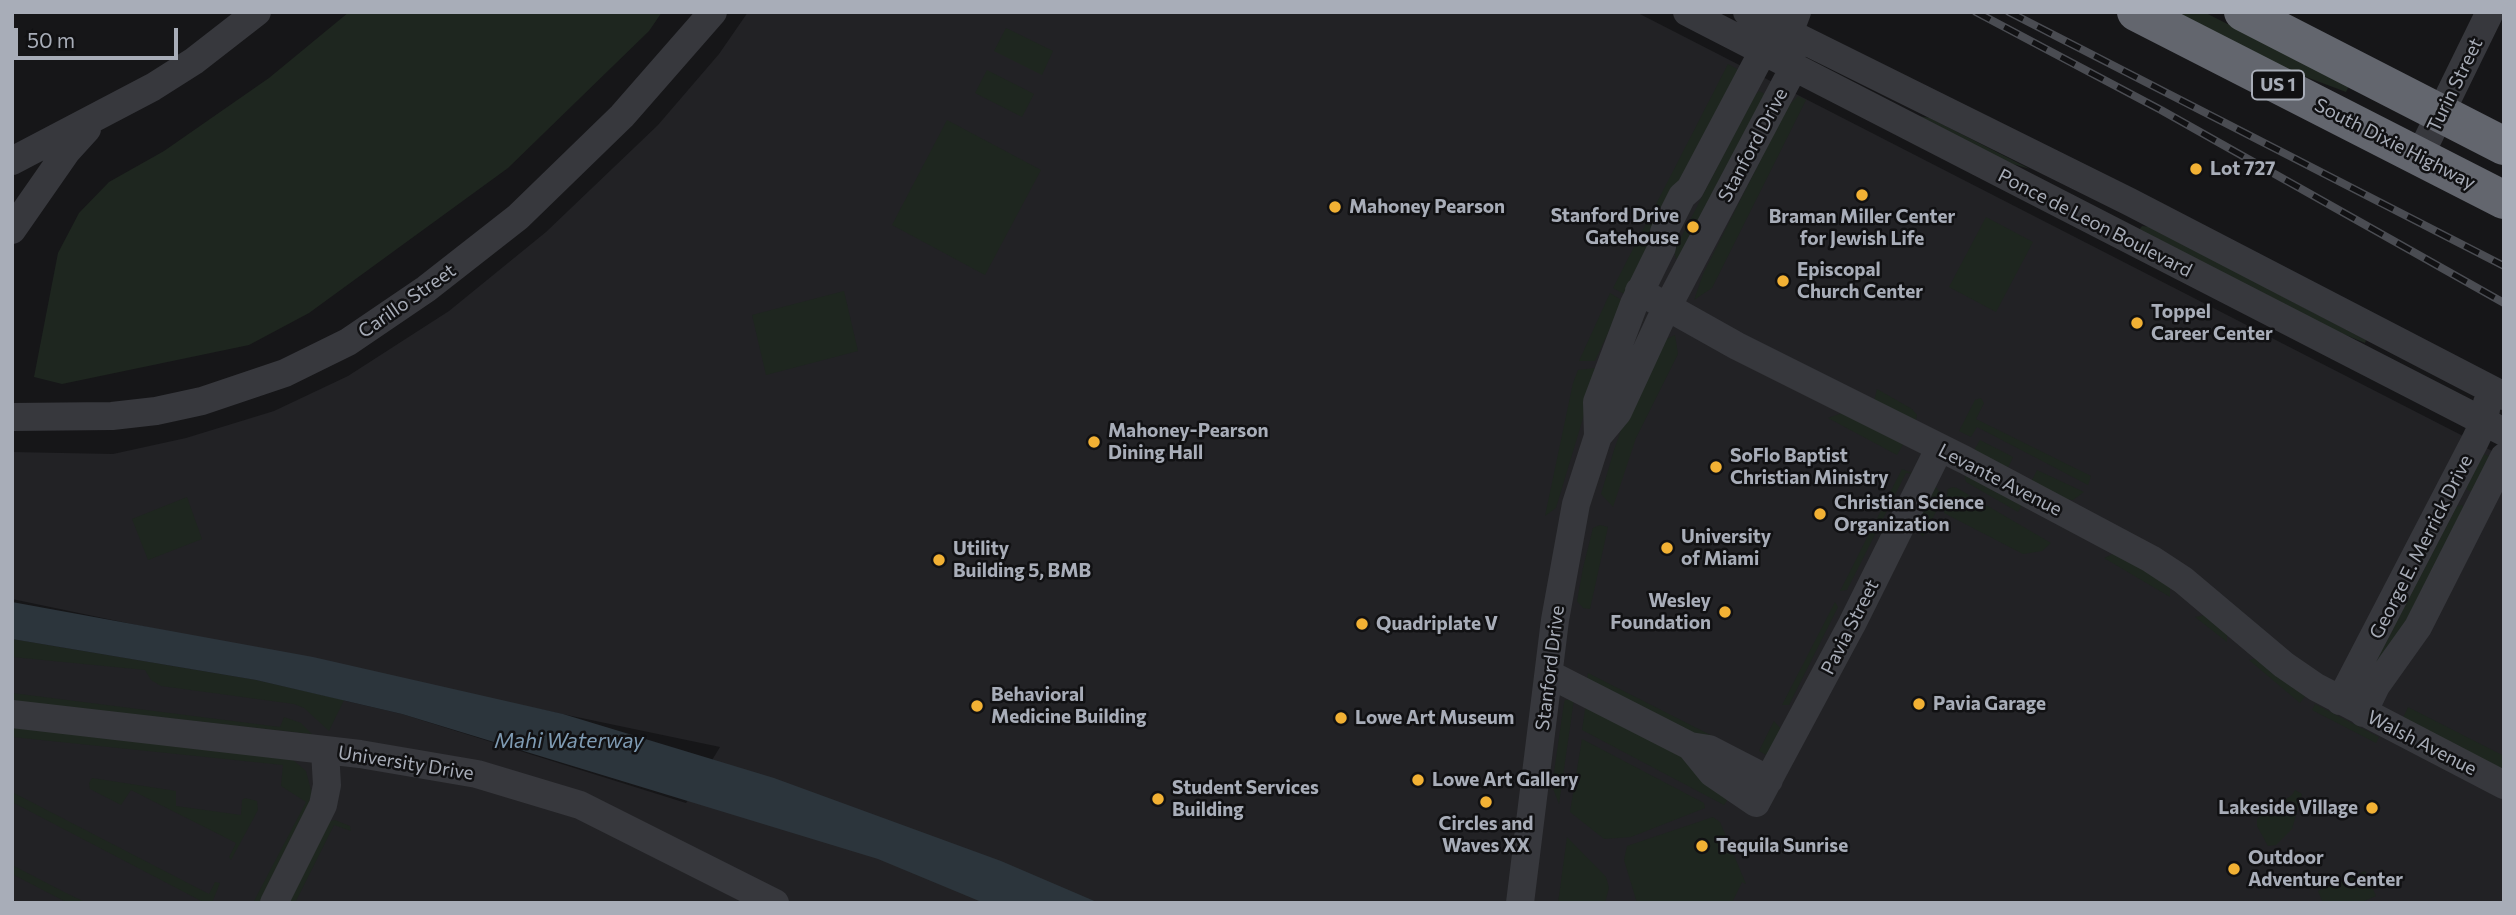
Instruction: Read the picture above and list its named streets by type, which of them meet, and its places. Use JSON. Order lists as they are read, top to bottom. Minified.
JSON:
{"streets":{"highway":["US 1","South Dixie Highway"],"street":["Turin Street","Stanford Drive","Ponce de Leon Boulevard","Carillo Street","Levante Avenue","George E. Merrick Drive","Pavia Street","Walsh Avenue","University Drive"]},"crossings":[["US 1","Turin Street"],["Turin Street","South Dixie Highway"],["Stanford Drive","Ponce de Leon Boulevard"],["Stanford Drive","Levante Avenue"],["Stanford Drive","Pavia Street"],["Ponce de Leon Boulevard","George E. Merrick Drive"],["Levante Avenue","George E. Merrick Drive"],["Levante Avenue","Pavia Street"],["Levante Avenue","Walsh Avenue"],["George E. Merrick Drive","Walsh Avenue"]],"water":["Mahi Waterway"],"places":["Lot 727","Braman Miller Center for Jewish Life","Mahoney Pearson","Stanford Drive Gatehouse","Episcopal Church Center","Toppel Career Center","Mahoney-Pearson Dining Hall","SoFlo Baptist Christian Ministry","Christian Science Organization","University of Miami","Utility Building 5, BMB","Wesley Foundation","Quadriplate V","Pavia Garage","Behavioral Medicine Building","Lowe Art Museum","Lowe Art Gallery","Student Services Building","Circles and Waves XX","Lakeside Village","Tequila Sunrise","Outdoor Adventure Center"],"scale_bar":"50 m"}
